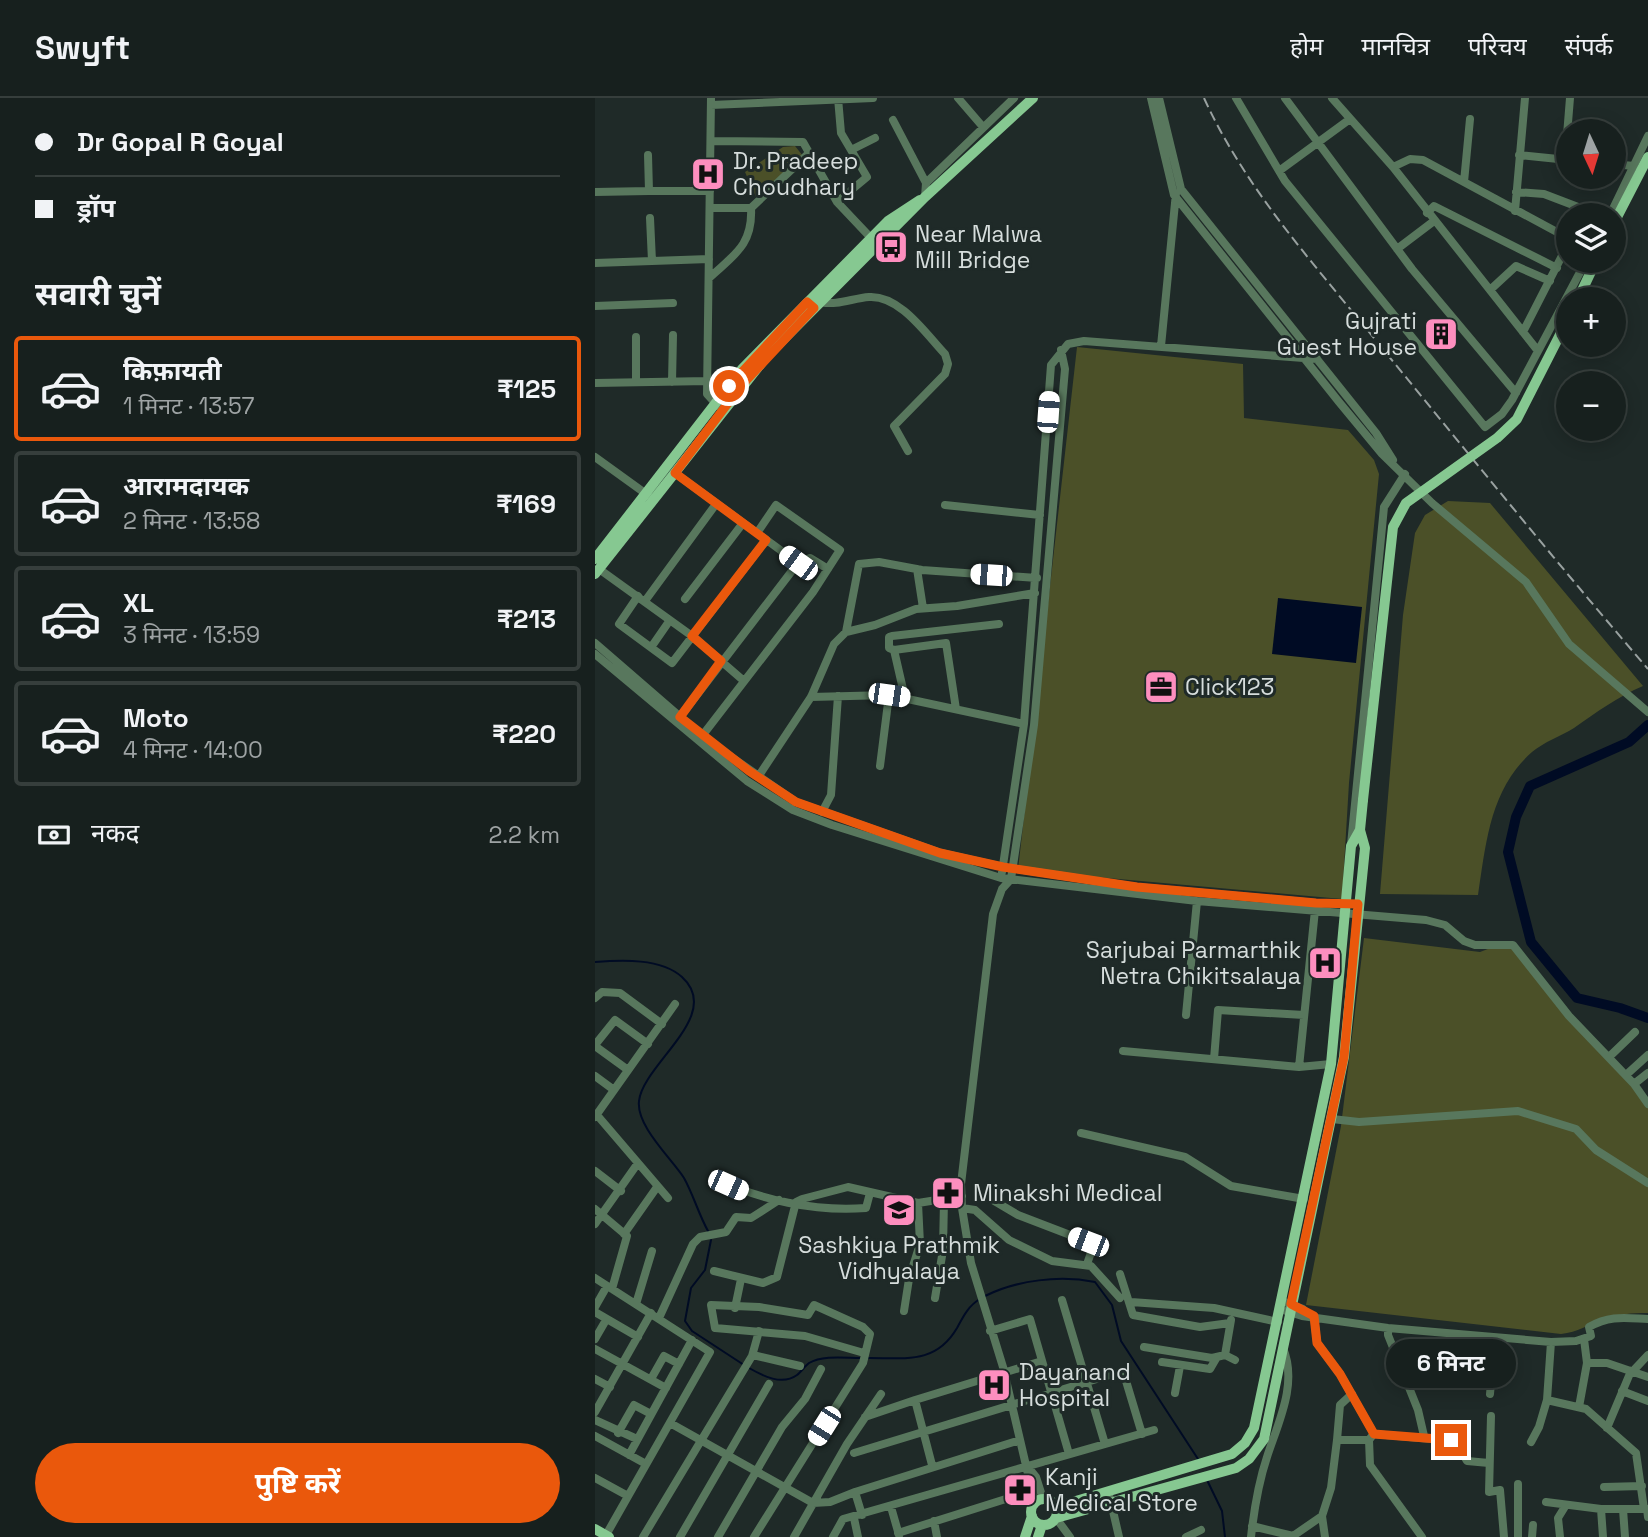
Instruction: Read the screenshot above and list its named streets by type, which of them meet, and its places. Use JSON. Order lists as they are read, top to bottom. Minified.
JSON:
{"places":{"hospital":["Dr. Pradeep Choudhary","Sarjubai Parmarthik Netra Chikitsalaya","Dayanand Hospital"],"bus stop":["Near Malwa Mill Bridge"],"building":["Gujrati Guest House"],"office":["Click123"],"pharmacy":["Minakshi Medical","Kanji Medical Store"],"school or university":["Sashkiya Prathmik Vidhyalaya"]},"north":"bottom","page":{"header":"Swyft","nav":["होम","मानचित्र","परिचय","संपर्क"],"banner":["Dr Gopal R Goyal","ड्रॉप"],"map_buttons":["+","−"],"heading":"सवारी चुनें","list":[{"name":"किफ़ायती","note":"1 मिनट · 13:57","value":"₹125"},{"name":"आरामदायक","note":"2 मिनट · 13:58","value":"₹169"},{"name":"XL","note":"3 मिनट · 13:59","value":"₹213"},{"name":"Moto","note":"4 मिनट · 14:00","value":"₹220"}],"pay":["नकद","2.2 km"],"bubble":"6 मिनट","buttons":"पुष्टि करें"}}
